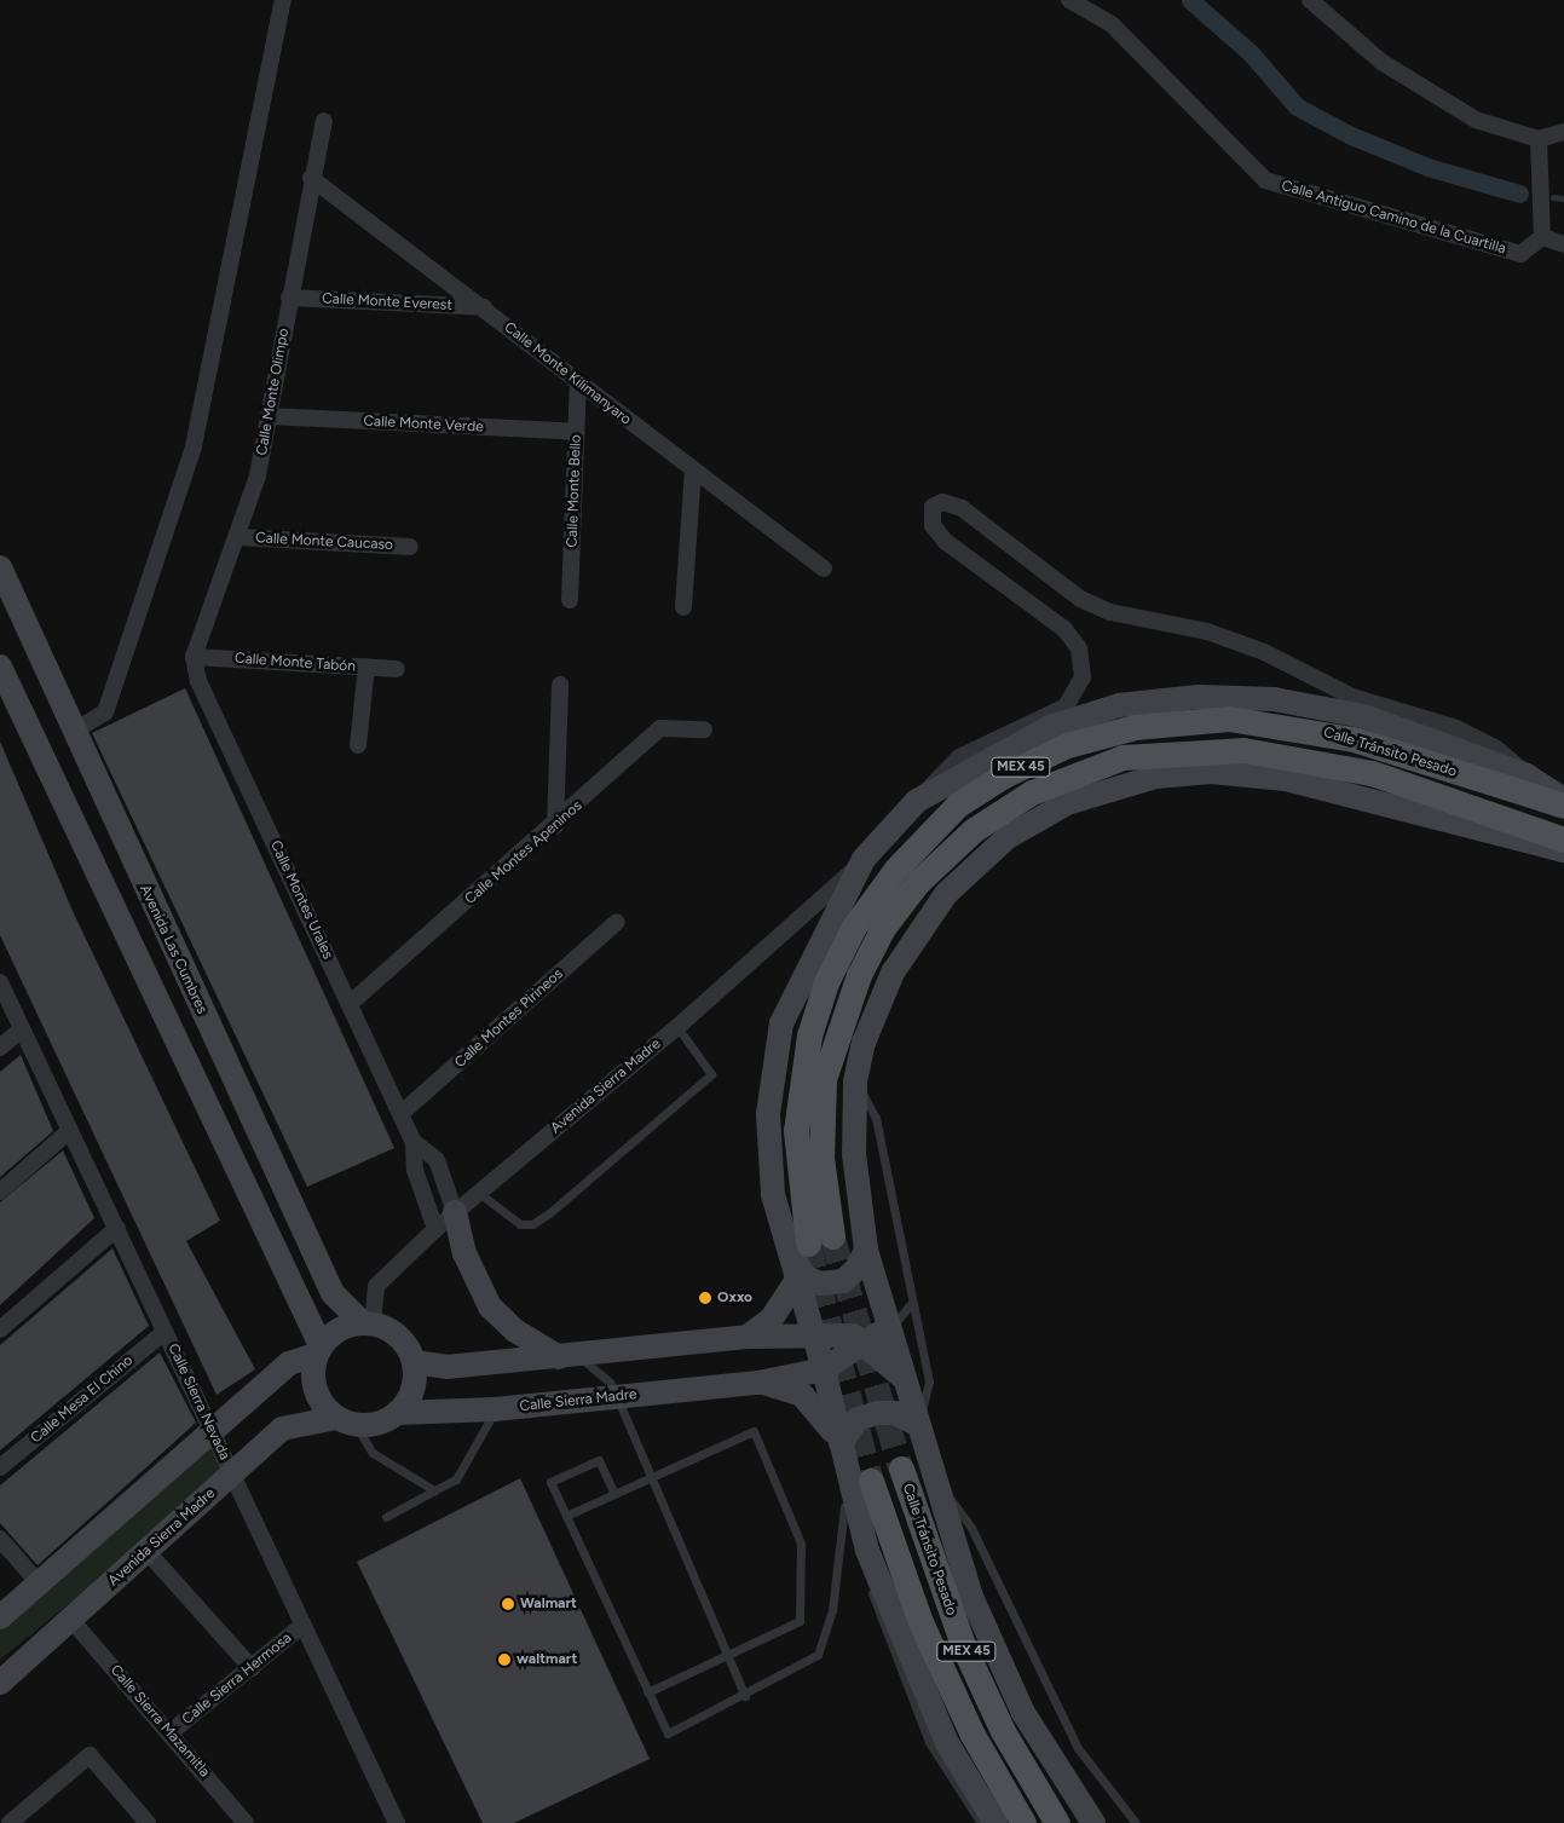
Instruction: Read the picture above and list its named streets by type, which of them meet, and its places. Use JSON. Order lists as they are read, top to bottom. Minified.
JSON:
{"streets":{"main road":["Calle Tránsito Pesado","MEX 45"],"street":["Calle Antiguo Camino de la Cuartilla","Calle Monte Everest","Calle Monte Kilimanyaro","Calle Monte Olimpo","Calle Monte Verde","Calle Monte Bello","Calle Monte Caucaso","Calle Monte Tabón","Calle Montes Apeninos","Calle Montes Urales","Avenida Las Cumbres","Calle Montes Pirineos","Avenida Sierra Madre","Calle Mesa El Chino","Calle Sierra Madre","Calle Sierra Nevada","Calle Sierra Hermosa","Calle Sierra Mazamitla"]},"crossings":[["Calle Monte Everest","Calle Monte Kilimanyaro"],["Calle Monte Everest","Calle Monte Olimpo"],["Calle Monte Kilimanyaro","Calle Monte Olimpo"],["Calle Monte Kilimanyaro","Calle Monte Bello"],["Calle Monte Olimpo","Calle Monte Verde"],["Calle Monte Olimpo","Calle Monte Caucaso"],["Calle Monte Olimpo","Calle Monte Tabón"],["Calle Monte Olimpo","Calle Montes Urales"],["Calle Monte Verde","Calle Monte Bello"],["Calle Monte Tabón","Calle Montes Urales"],["Calle Montes Apeninos","Calle Montes Urales"],["Calle Montes Urales","Calle Montes Pirineos"],["Calle Montes Urales","Avenida Sierra Madre"],["Avenida Las Cumbres","Avenida Sierra Madre"],["Avenida Las Cumbres","Calle Sierra Madre"],["Avenida Sierra Madre","Calle Sierra Madre"],["Avenida Sierra Madre","Calle Sierra Nevada"],["Avenida Sierra Madre","Calle Sierra Mazamitla"],["Calle Mesa El Chino","Calle Sierra Nevada"],["Calle Sierra Nevada","Calle Sierra Hermosa"],["Calle Sierra Hermosa","Calle Sierra Mazamitla"]],"places":["Oxxo","Walmart","waltmart"]}
